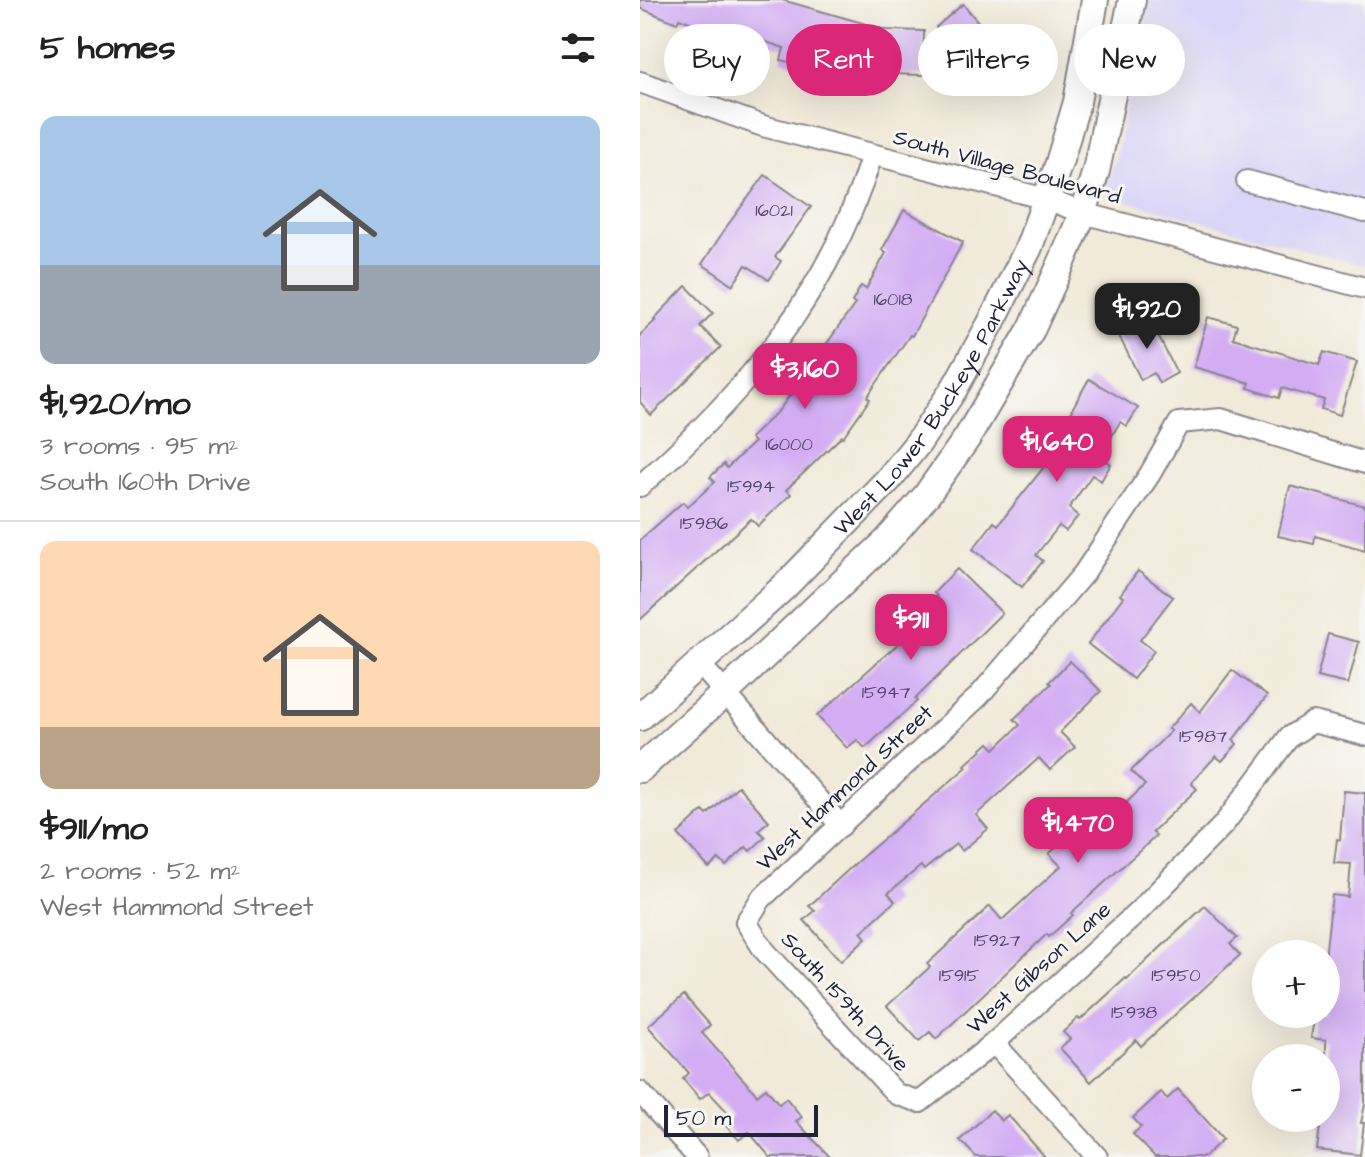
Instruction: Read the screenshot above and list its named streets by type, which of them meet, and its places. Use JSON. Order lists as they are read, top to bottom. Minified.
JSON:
{"streets":{"main road":["West Lower Buckeye Parkway"],"street":["South Village Boulevard","West Hammond Street","West Gibson Lane","South 159th Drive"]},"crossings":[["South Village Boulevard","West Lower Buckeye Parkway"],["West Hammond Street","South 159th Drive"],["West Gibson Lane","South 159th Drive"]],"house_numbers":["16021","16018","16000","15994","15986","15947","15987","15927","15915","15950","15938"],"scale_bar":"50 m","page":{"heading":"5 homes","chip":["Buy","Rent","Filters","New"],"list":[{"name":"$1,920/mo","note":"3 rooms · 95 m² · South 160th Drive"},{"name":"$911/mo","note":"2 rooms · 52 m² · West Hammond Street"}],"price":["$1,920","$3,160","$1,640","$911","$1,470"],"map_buttons":["+","−"],"scale":"50 m"}}
